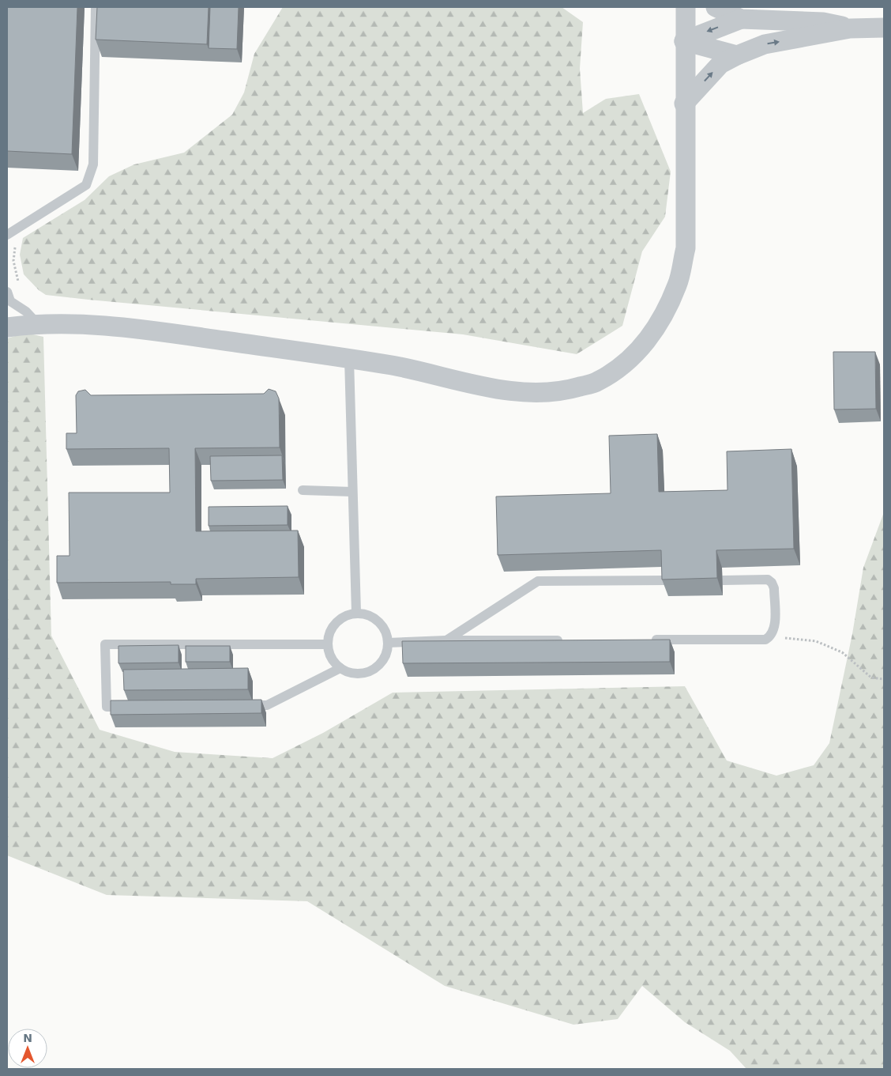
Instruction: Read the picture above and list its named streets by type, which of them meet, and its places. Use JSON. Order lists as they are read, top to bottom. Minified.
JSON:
{"north":"top"}
